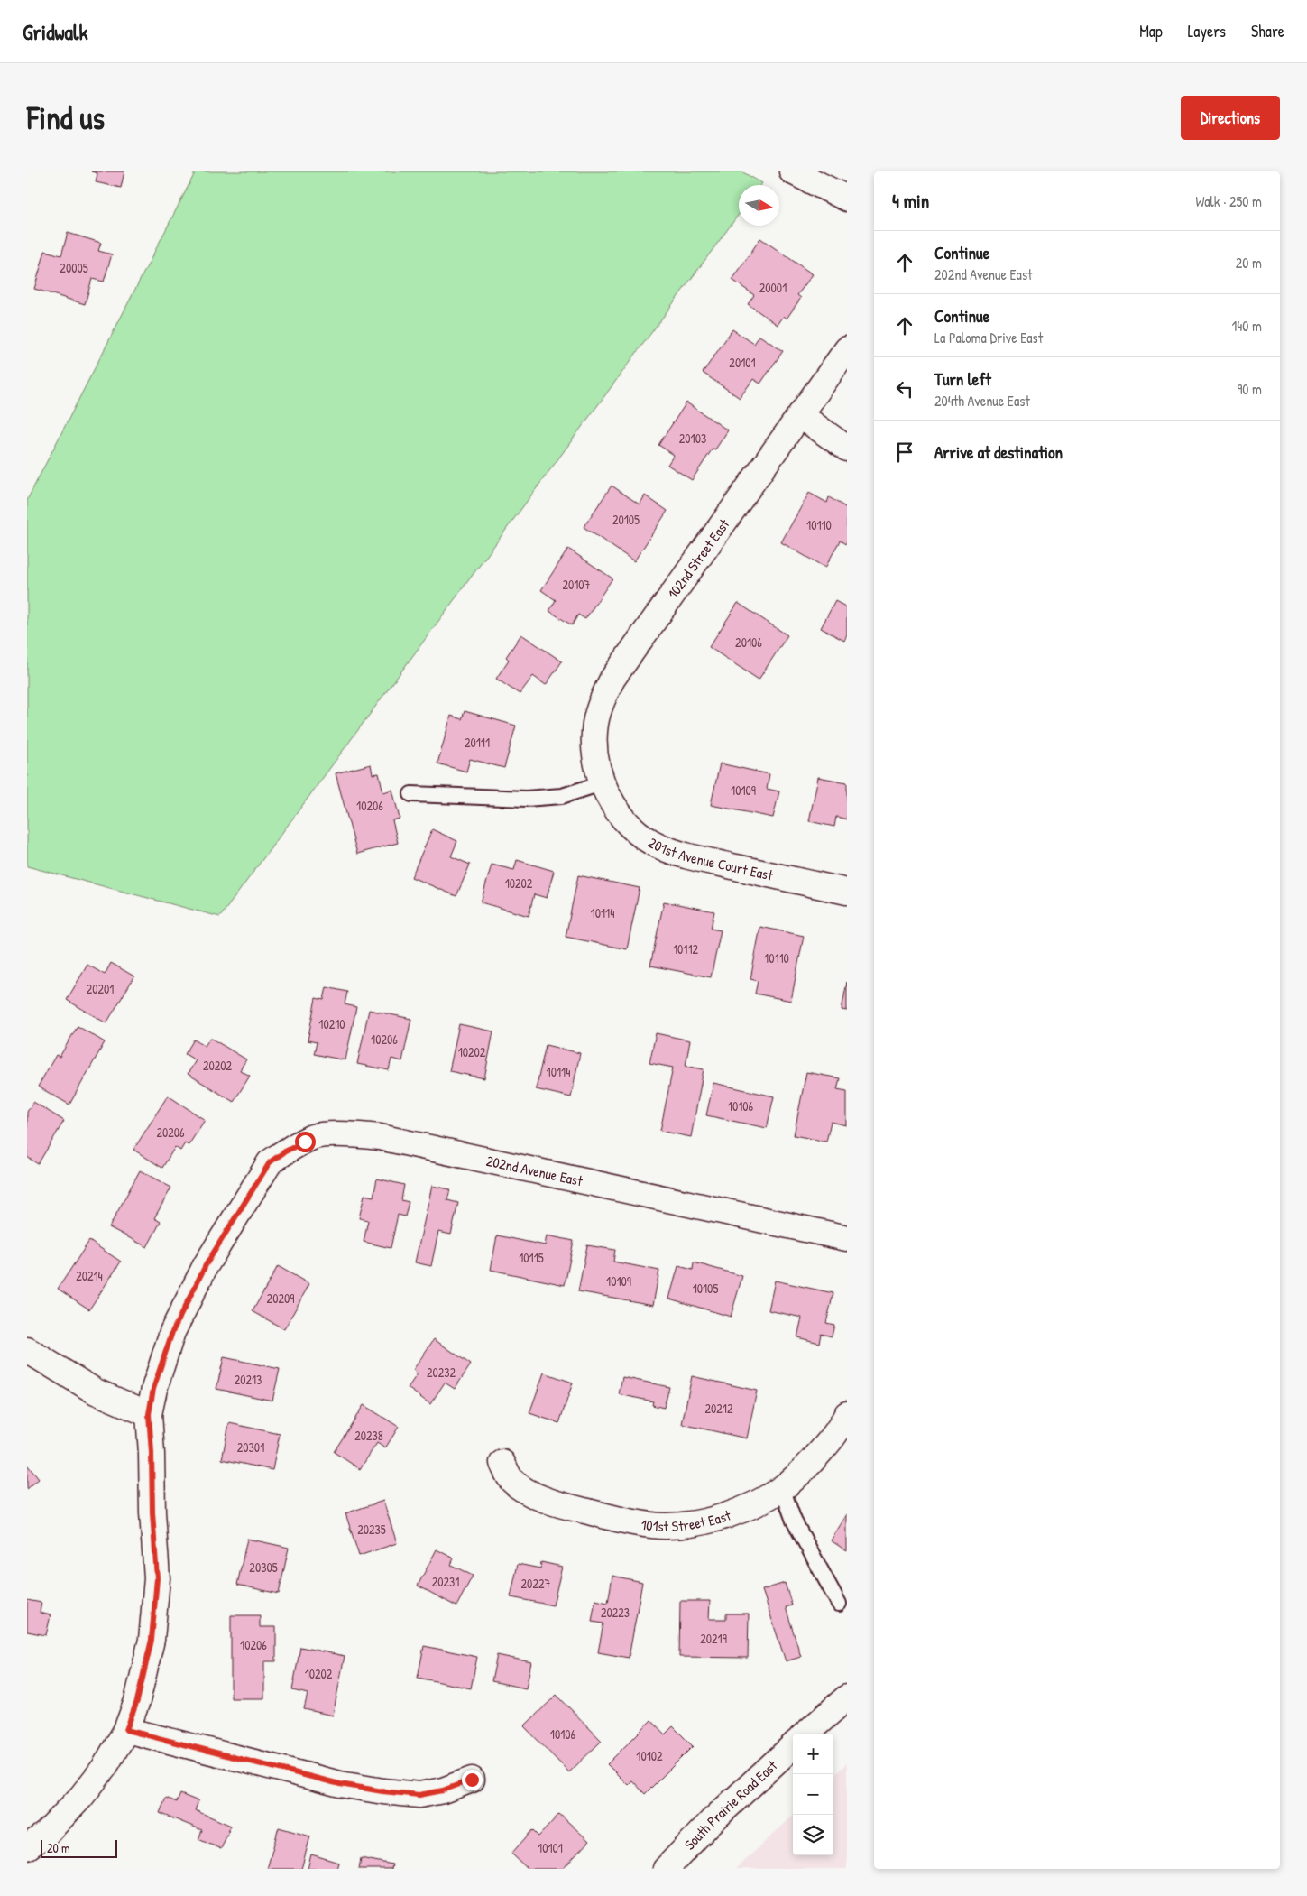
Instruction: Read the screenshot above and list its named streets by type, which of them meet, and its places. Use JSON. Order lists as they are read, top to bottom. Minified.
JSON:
{"streets":{"street":["102nd Street East","201st Avenue Court East","202nd Avenue East","101st Street East","South Prairie Road East"]},"crossings":[["102nd Street East","201st Avenue Court East"]],"house_numbers":["20005","20001","20101","20103","20105","10110","20107","20106","20111","10109","10206","10202","10114","10112","10110","20201","10210","10206","10202","20202","10114","10106","20206","10115","20214","10109","10105","20209","20232","20213","20212","20238","20301","20235","20305","20231","20227","20223","20219","10206","10202","10106","10102","10101"],"scale_bar":"20 m","north":"right","page":{"header":"Gridwalk","nav":["Map","Layers","Share"],"buttons":"Directions","title":"Find us","heading":["4 min","Walk · 250 m"],"list":[["Continue","202nd Avenue East","20 m"],["Continue","La Paloma Drive East","140 m"],["Turn left","204th Avenue East","90 m"],"Arrive at destination"],"map_buttons":["+","−"],"scale":"20 m"}}
